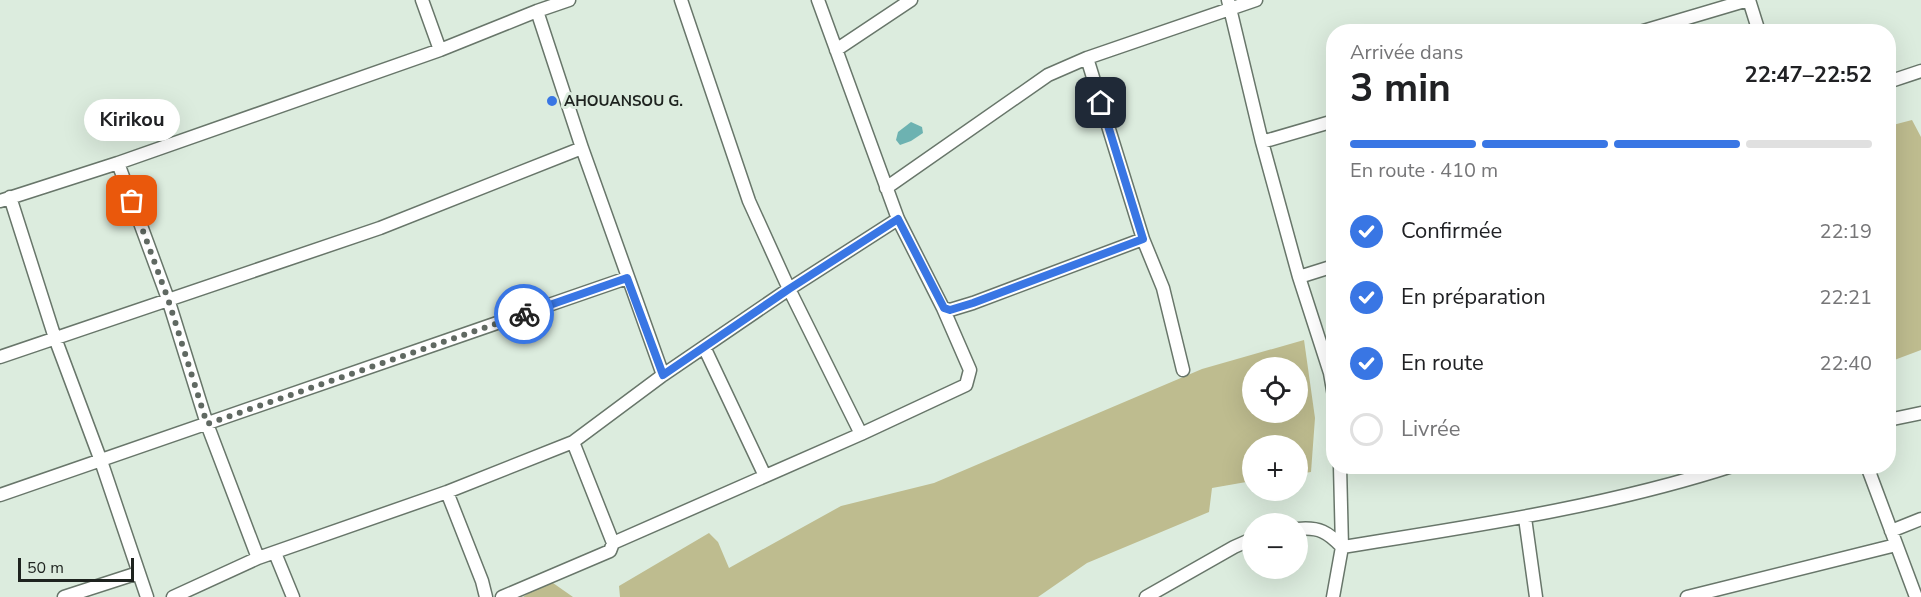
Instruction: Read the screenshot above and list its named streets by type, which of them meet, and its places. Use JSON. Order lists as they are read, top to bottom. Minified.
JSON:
{"places":["AHOUANSOU G.","Kirikou"],"scale_bar":"50 m","page":{"heading":["3 min","Arrivée dans","22:47–22:52"],"bubble":"Kirikou","bar":"En route · 410 m","list":[["Confirmée","22:19"],["En préparation","22:21"],["En route","22:40"],"Livrée"],"map_buttons":["+","−"],"scale":"50 m"}}
